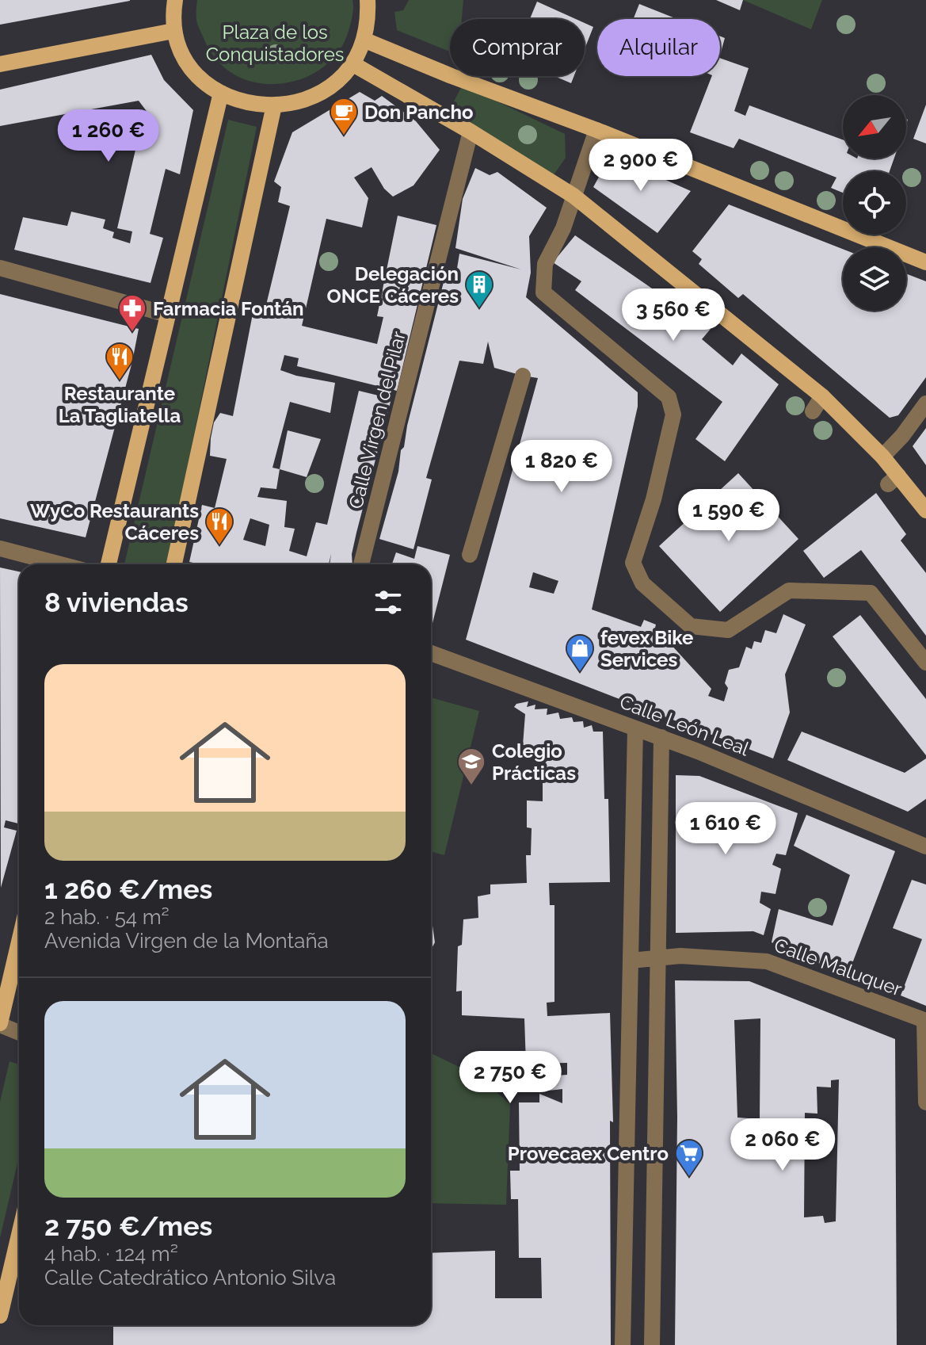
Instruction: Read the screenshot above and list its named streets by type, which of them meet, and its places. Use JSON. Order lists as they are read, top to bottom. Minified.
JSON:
{"streets":{"street":["Calle Virgen del Pilar","Calle León Leal","Calle Maluquer"]},"parks":["Plaza de los Conquistadores"],"places":{"cafe":["Don Pancho"],"building":["Delegación ONCE Cáceres"],"pharmacy":["Farmacia Fontán"],"restaurant":["Restaurante La Tagliatella","WyCo Restaurants Cáceres"],"shop":["fevex Bike Services"],"school or university":["Colegio Prácticas"],"supermarket":["Provecaex Centro"]},"north":"bottom left","page":{"chip":["Comprar","Alquilar"],"price":["1 260 €","2 900 €","3 560 €","1 820 €","1 590 €","1 610 €","2 750 €","2 060 €"],"heading":"8 viviendas","list":[{"name":"1 260 €/mes","note":"2 hab. · 54 m² · Avenida Virgen de la Montaña"},{"name":"2 750 €/mes","note":"4 hab. · 124 m² · Calle Catedrático Antonio Silva"}]}}
